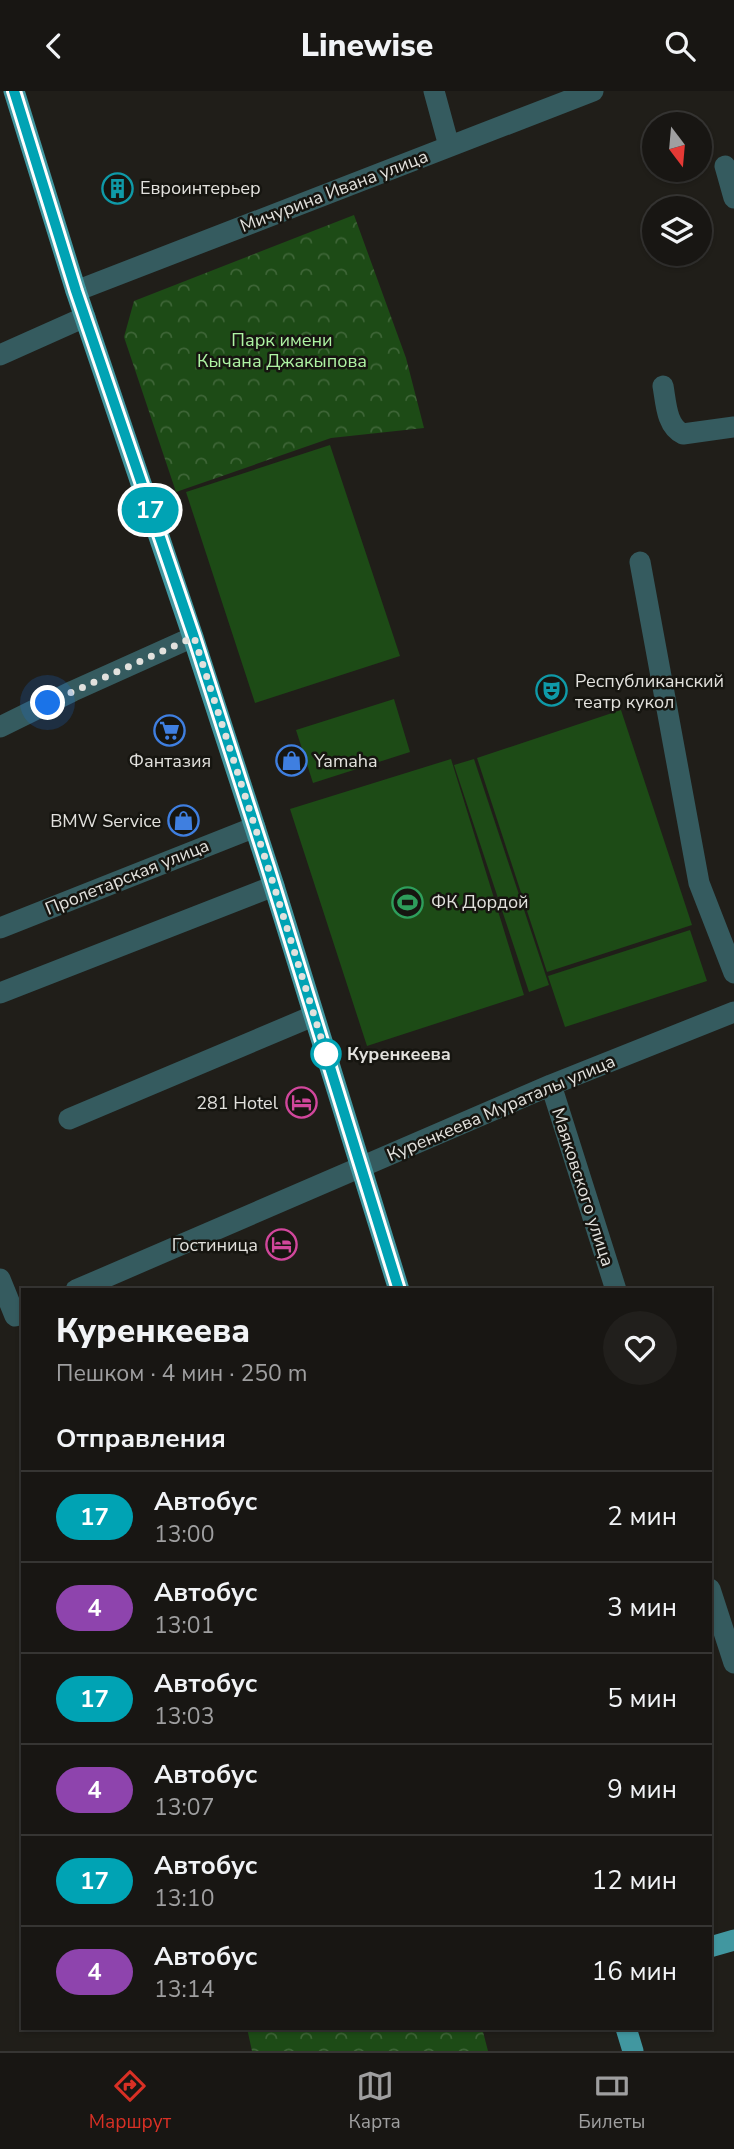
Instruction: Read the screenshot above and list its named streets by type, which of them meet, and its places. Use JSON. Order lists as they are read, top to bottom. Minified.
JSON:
{"streets":{"street":["Мичурина Ивана улица","Пролетарская улица","Куренкеева Мураталы улица","Маяковского улица"]},"crossings":[["Куренкеева Мураталы улица","Маяковского улица"]],"parks":["Парк имени Кычана Джакыпова"],"places":{"building":["Евроинтерьер"],"theatre":["Республиканский театр кукол"],"supermarket":["Фантазия"],"shop":["Yamaha","BMW Service"],"sports":["ФК Дордой"],"other":["Куренкеева"],"hotel":["281 Hotel","Гостиница"]},"lines":["bus line 17"],"north":"bottom","page":{"header":"Linewise","on_map":"17","heading":[["Куренкеева","Пешком · 4 мин · 250 m"],"Отправления"],"list":[{"mark":"17","name":"Автобус","note":"13:00","value":"2 мин"},{"mark":"4","name":"Автобус","note":"13:01","value":"3 мин"},{"mark":"17","name":"Автобус","note":"13:03","value":"5 мин"},{"mark":"4","name":"Автобус","note":"13:07","value":"9 мин"},{"mark":"17","name":"Автобус","note":"13:10","value":"12 мин"},{"mark":"4","name":"Автобус","note":"13:14","value":"16 мин"}],"tabs":["Маршрут","Карта","Билеты"]}}
